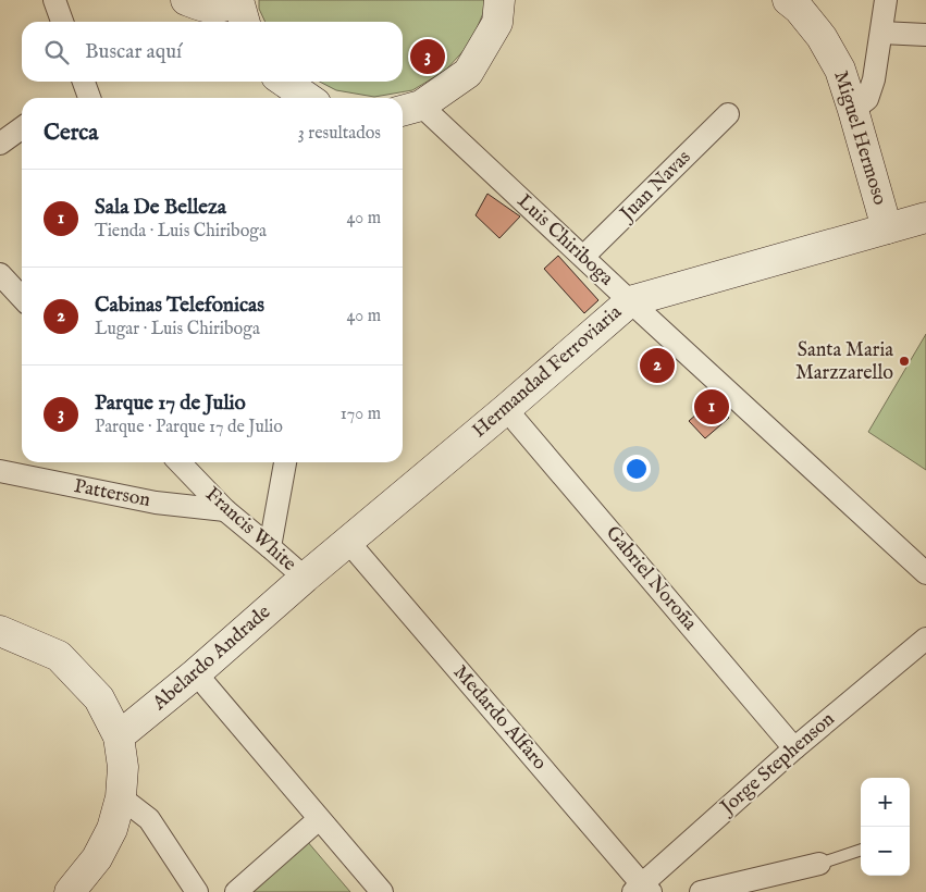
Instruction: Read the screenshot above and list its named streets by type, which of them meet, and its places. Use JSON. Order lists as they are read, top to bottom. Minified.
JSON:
{"streets":{"street":["Miguel Hermoso","Juan Navas","Luis Chiriboga","Hermandad Ferroviaria","Patterson","Francis White","Gabriel Noroña","Abelardo Andrade","Medardo Alfaro","Jorge Stephenson"]},"crossings":[["Miguel Hermoso","Hermandad Ferroviaria"],["Juan Navas","Luis Chiriboga"],["Luis Chiriboga","Hermandad Ferroviaria"],["Hermandad Ferroviaria","Francis White"],["Hermandad Ferroviaria","Gabriel Noroña"],["Hermandad Ferroviaria","Abelardo Andrade"],["Hermandad Ferroviaria","Medardo Alfaro"],["Patterson","Francis White"],["Francis White","Abelardo Andrade"],["Gabriel Noroña","Jorge Stephenson"],["Medardo Alfaro","Jorge Stephenson"]],"places":["Santa Maria Marzzarello"],"page":{"search":"Buscar aquí","pins":["3","2","1"],"heading":["Cerca","3 resultados"],"list":[{"mark":"1","name":"Sala De Belleza","note":"Tienda · Luis Chiriboga","value":"40 m"},{"mark":"2","name":"Cabinas Telefonicas","note":"Lugar · Luis Chiriboga","value":"40 m"},{"mark":"3","name":"Parque 17 de Julio","note":"Parque · Parque 17 de Julio","value":"170 m"}],"map_buttons":["+","−"]}}
